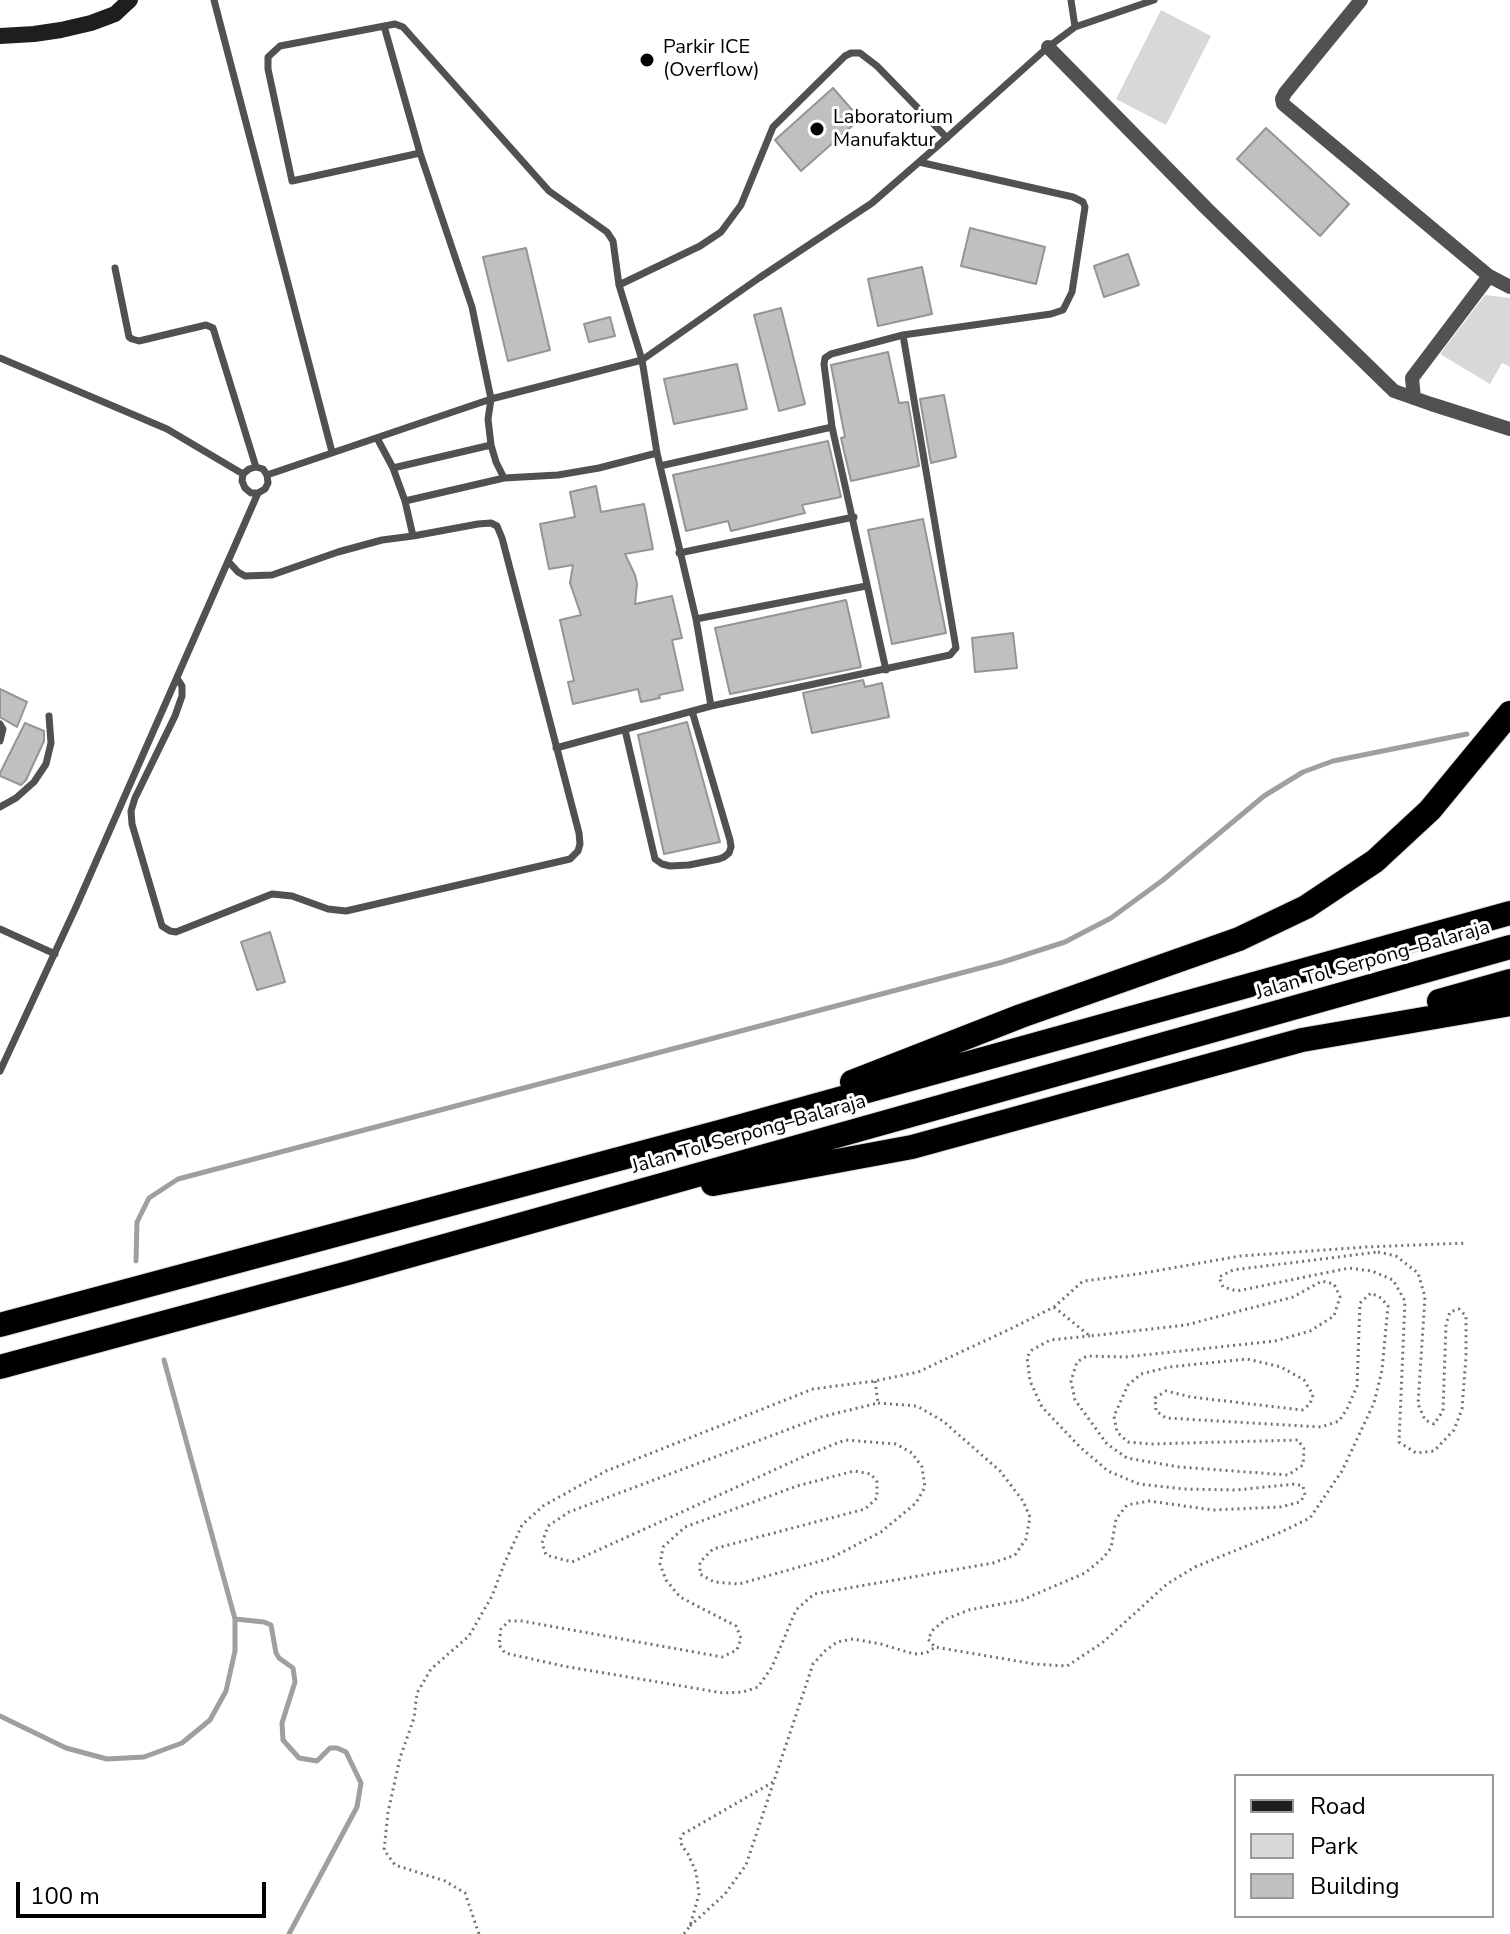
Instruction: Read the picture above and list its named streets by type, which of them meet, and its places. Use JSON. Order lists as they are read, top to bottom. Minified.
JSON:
{"streets":{"highway":["Jalan Tol Serpong–Balaraja"]},"places":["Parkir ICE (Overflow)","Laboratorium Manufaktur"],"legend":["Road","Park","Building"],"scale_bar":"100 m"}
